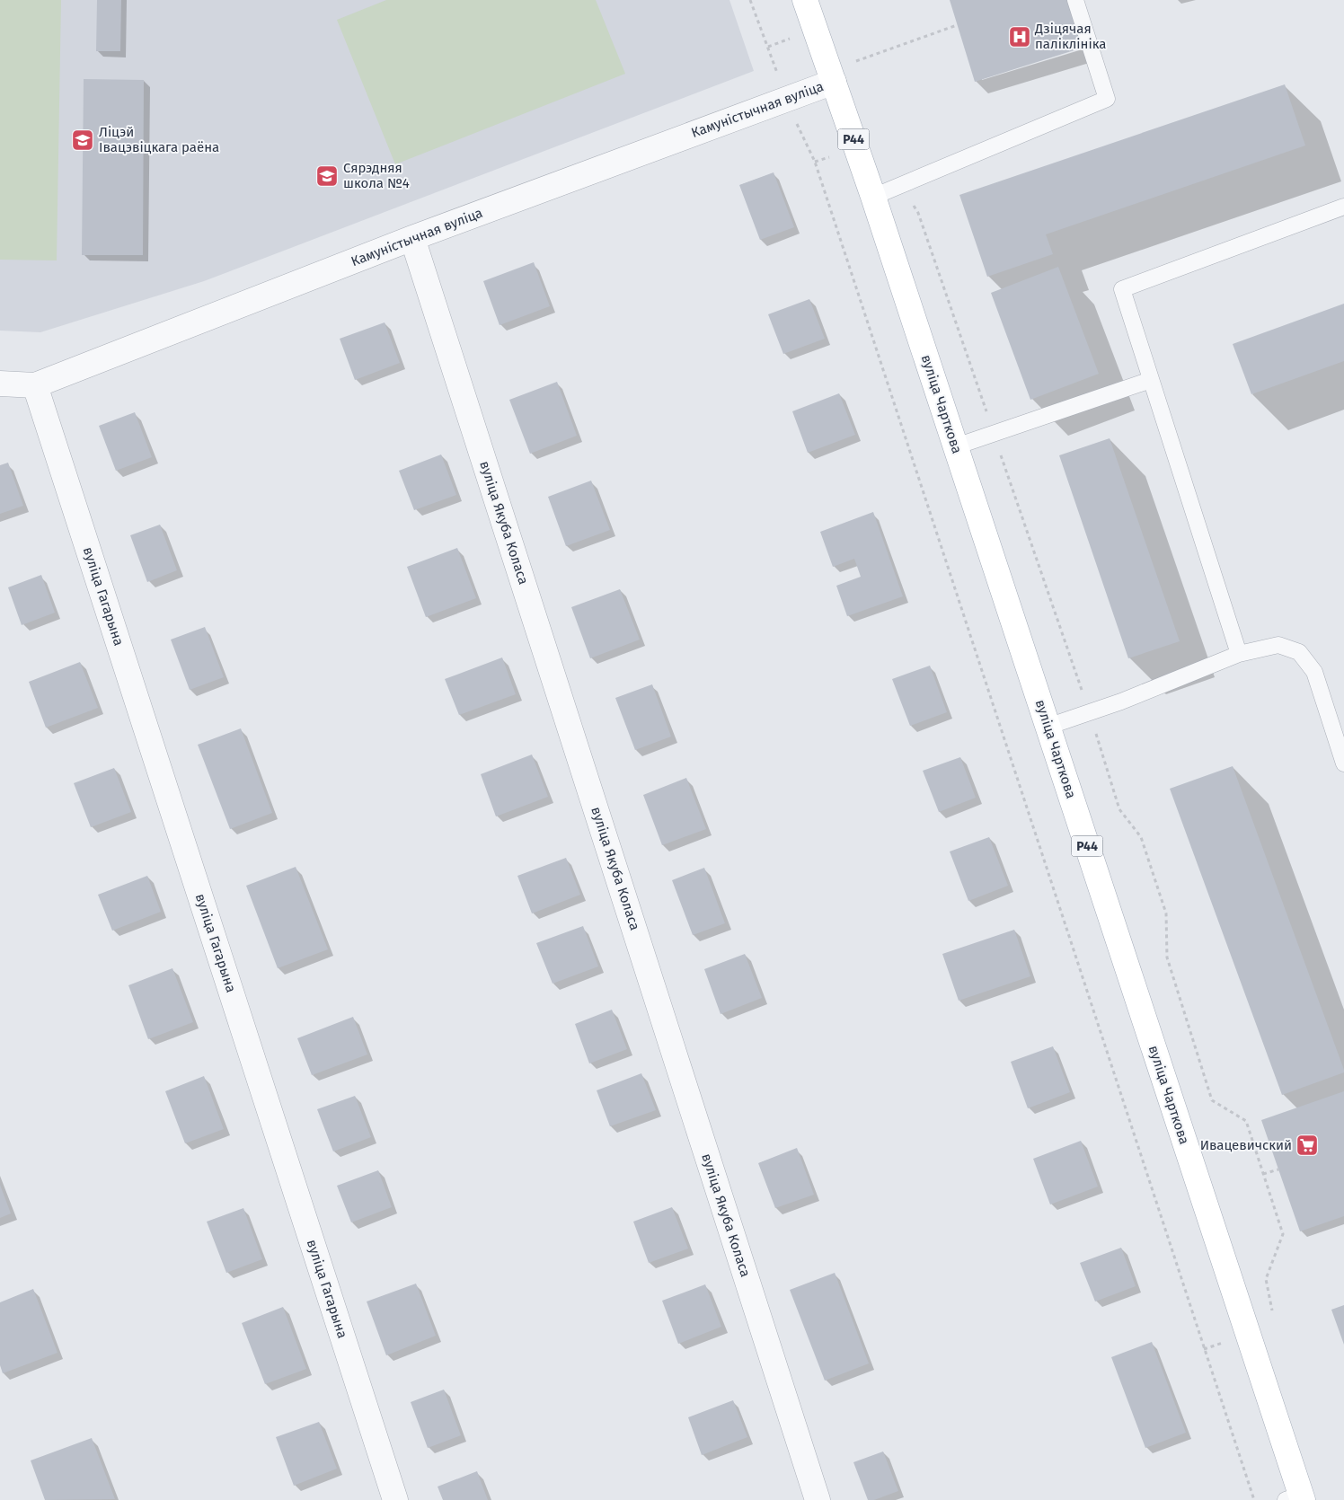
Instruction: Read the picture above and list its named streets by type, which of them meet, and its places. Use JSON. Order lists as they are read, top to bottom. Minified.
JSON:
{"streets":{"main road":["Р44","вуліца Чарткова"],"street":["Камуністычная вуліца","вуліца Якуба Коласа","вуліца Гагарына"]},"crossings":[["Камуністычная вуліца","вуліца Чарткова"],["Камуністычная вуліца","вуліца Якуба Коласа"],["Камуністычная вуліца","вуліца Гагарына"]],"places":{"hospital":["Дзіцячая паліклініка"],"school or university":["Ліцэй Івацэвіцкага раёна","Сярэдняя школа №4"],"supermarket":["Ивацевичский"]}}
